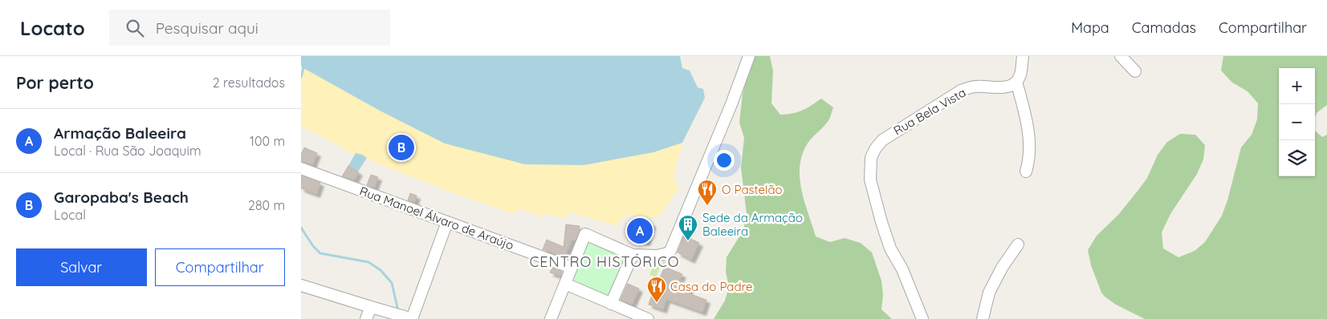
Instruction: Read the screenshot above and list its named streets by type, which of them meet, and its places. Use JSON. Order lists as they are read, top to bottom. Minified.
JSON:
{"streets":{"street":["Rua Bela Vista","Rua Manoel Álvaro de Araújo"]},"districts":["CENTRO HISTÓRICO"],"places":{"restaurant":["O Pastelão","Casa do Padre"],"building":["Sede da Armação Baleeira"]},"page":{"header":"Locato","search":"Pesquisar aqui","nav":["Mapa","Camadas","Compartilhar"],"heading":["Por perto","2 resultados"],"map_buttons":["+","−"],"list":[{"mark":"A","name":"Armação Baleeira","note":"Local · Rua São Joaquim","value":"100 m"},{"mark":"B","name":"Garopaba's Beach","note":"Local","value":"280 m"}],"pins":["B","A"],"buttons":["Salvar","Compartilhar"]}}
